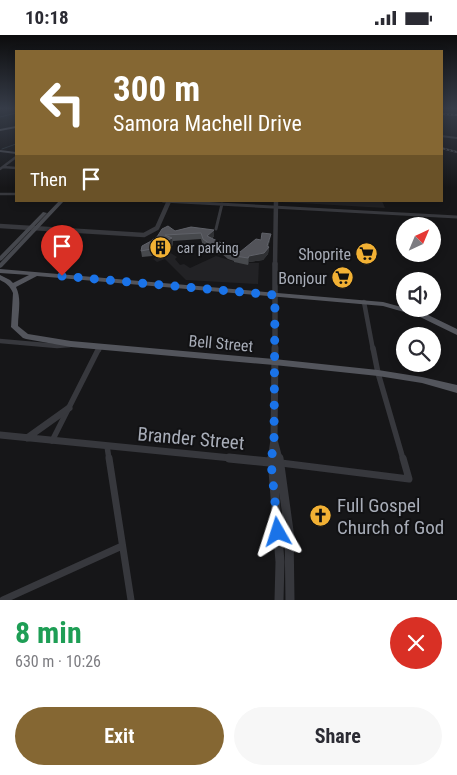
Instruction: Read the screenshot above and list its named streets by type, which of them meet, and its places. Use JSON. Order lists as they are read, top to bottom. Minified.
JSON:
{"streets":{"main road":["Bell Street"],"street":["Brander Street"]},"crossings":[["Bell Street","Brander Street"]],"places":{"building":["car parking"],"supermarket":["Shoprite","Bonjour"],"church":["Full Gospel Church of God"]},"north":"top right","page":{"status":"10:18","turn":["300 m","Samora Machell Drive"],"then":"Then","heading":["8 min","630 m · 10:26"],"buttons":["Exit","Share"]}}
